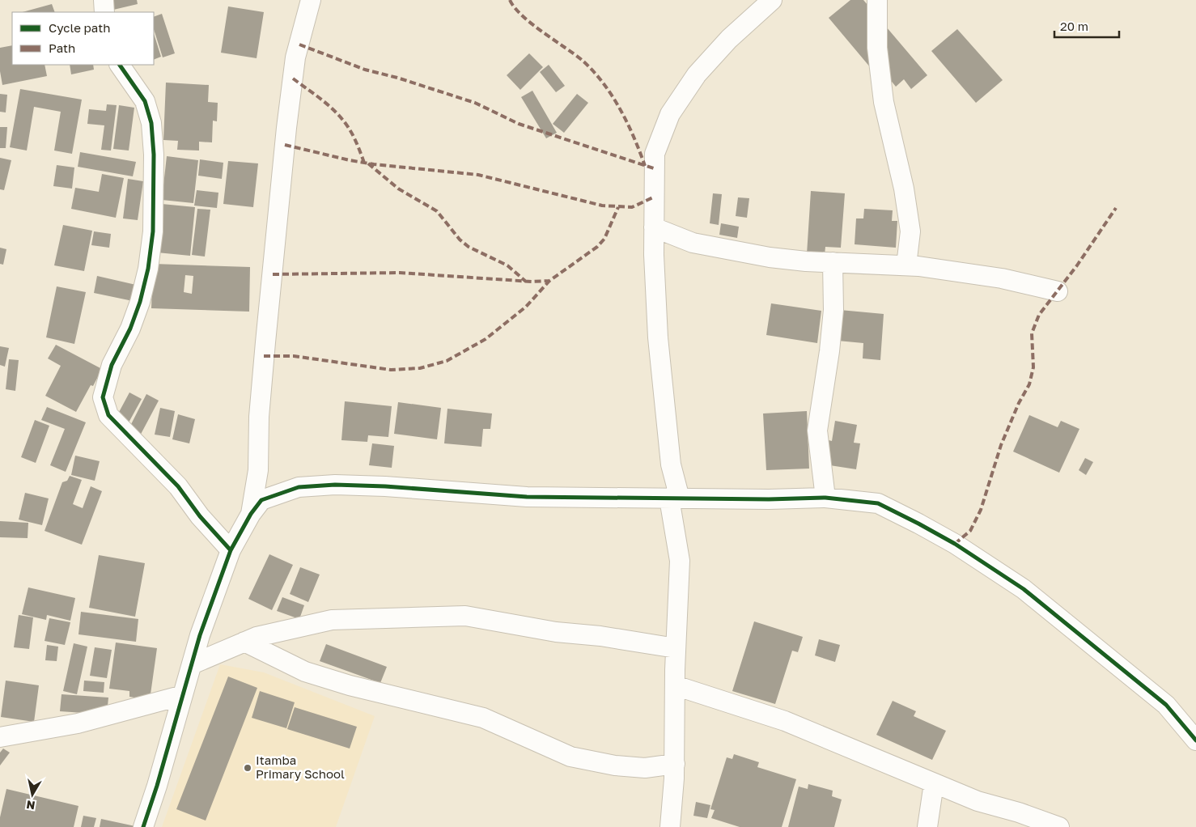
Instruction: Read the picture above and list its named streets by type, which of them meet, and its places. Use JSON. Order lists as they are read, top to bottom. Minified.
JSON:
{"places":["Itamba Primary School"],"legend":["Cycle path","Path"],"scale_bar":"20 m","north":"bottom"}
